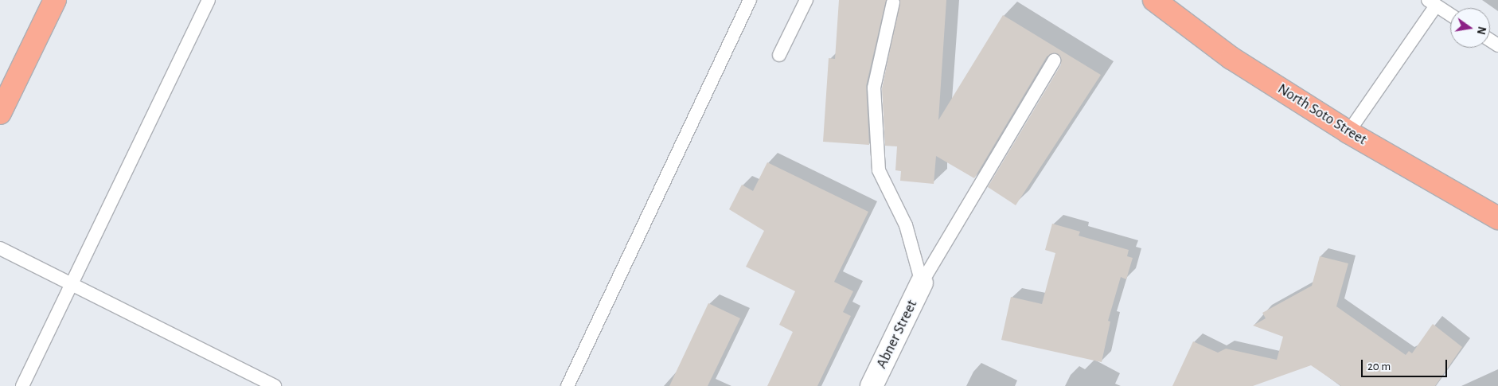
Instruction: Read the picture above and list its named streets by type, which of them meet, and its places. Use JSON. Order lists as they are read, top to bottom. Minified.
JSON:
{"streets":{"main road":["North Soto Street"],"street":["Abner Street"]},"scale_bar":"20 m","north":"right"}
